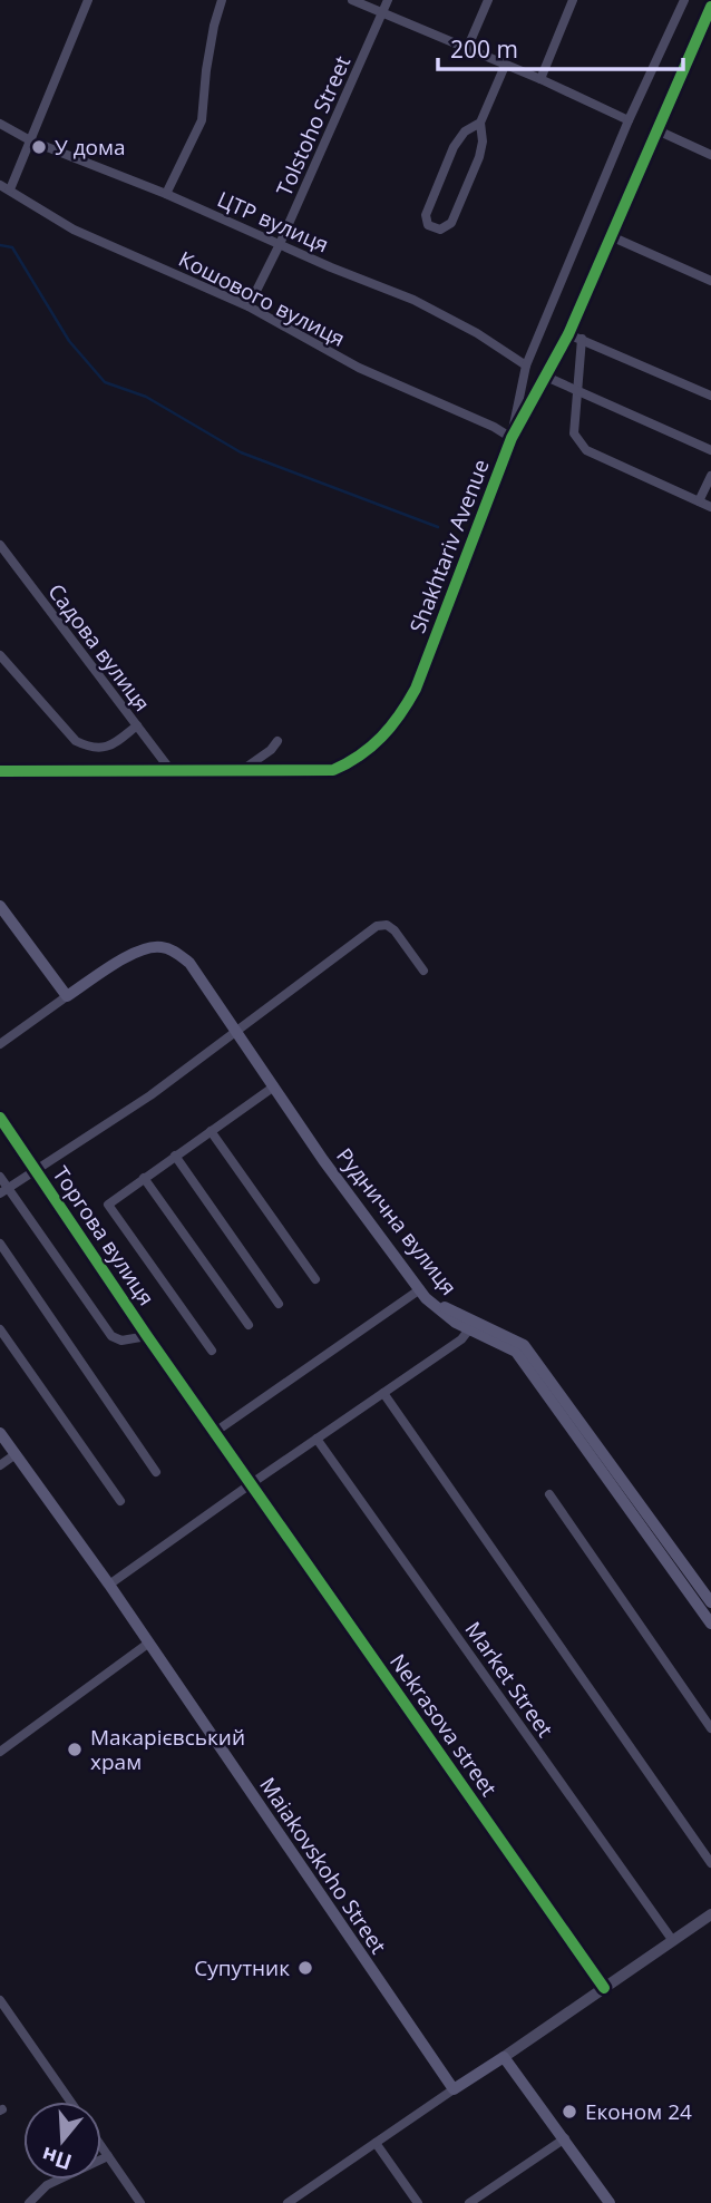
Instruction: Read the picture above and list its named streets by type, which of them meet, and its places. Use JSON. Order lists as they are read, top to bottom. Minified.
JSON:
{"streets":{"main road":["Руднична вулиця","Maiakovskoho Street"],"street":["Tolstoho Street","ЦТР вулиця","Кошового вулиця","Shakhtariv Avenue","Садова вулиця","Торгова вулиця","Market Street","Nekrasova street"]},"crossings":[["Tolstoho Street","ЦТР вулиця"],["Tolstoho Street","Кошового вулиця"],["ЦТР вулиця","Shakhtariv Avenue"],["Кошового вулиця","Shakhtariv Avenue"],["Shakhtariv Avenue","Садова вулиця"],["Торгова вулиця","Nekrasova street"]],"places":["У дома","Макарієвський храм","Супутник","Економ 24"],"scale_bar":"200 m","north":"bottom"}
